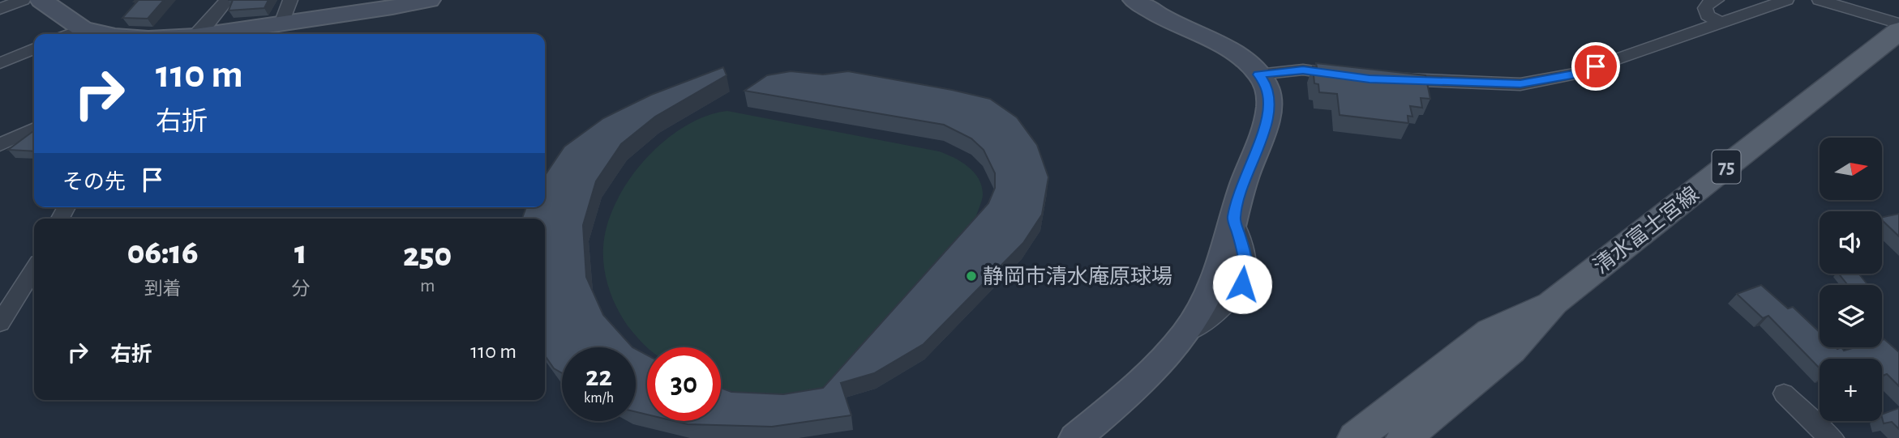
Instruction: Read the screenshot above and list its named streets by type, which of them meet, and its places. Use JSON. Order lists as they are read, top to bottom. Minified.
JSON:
{"streets":{"main road":["75","清水富士宮線"]},"places":["静岡市清水庵原球場"],"north":"right","page":{"turn":["110 m","右折"],"map_buttons":"+","then":"その先","eta":["06:16","到着","1","分","250","m"],"list":[{"name":"右折","value":"110 m"}],"speed":"22 km/h","limit":"30"}}
